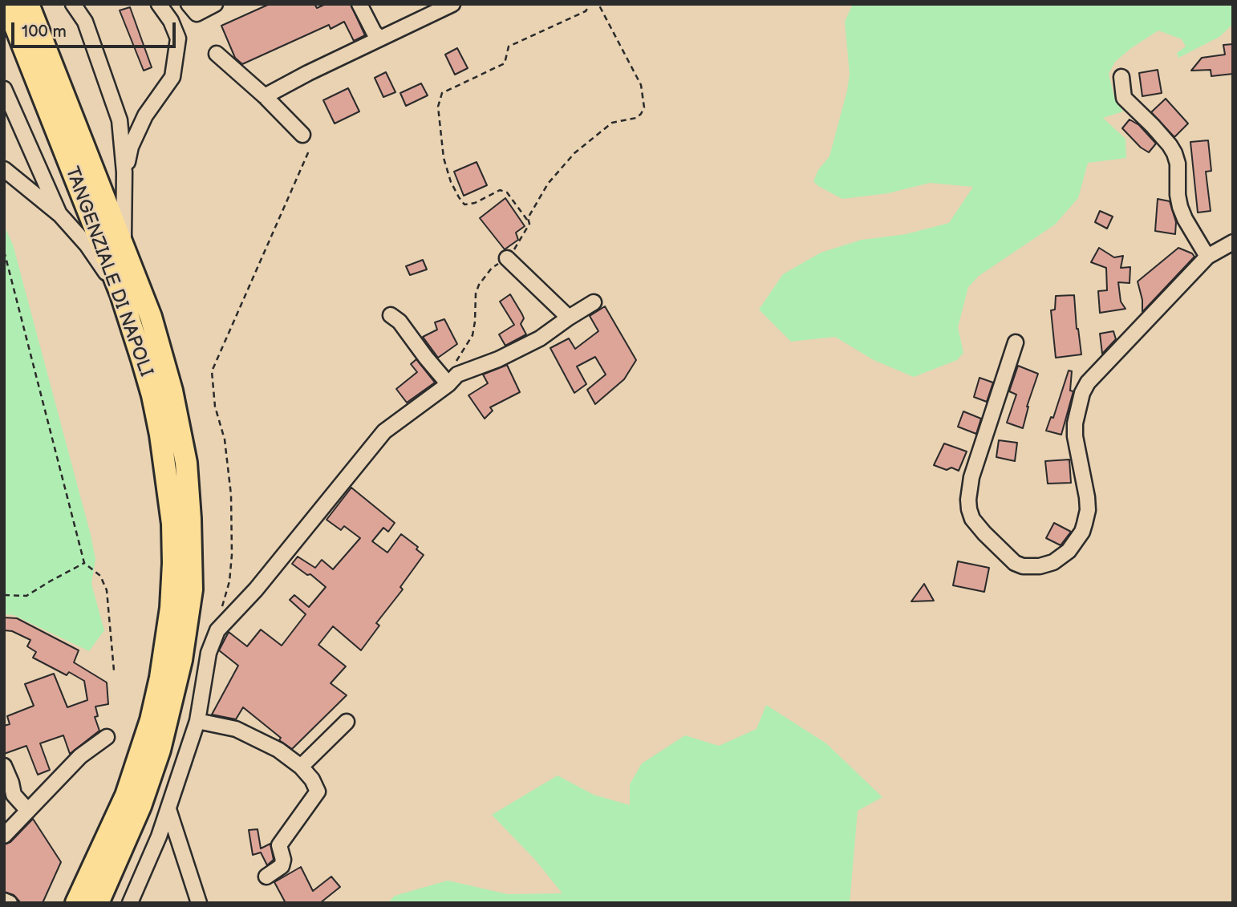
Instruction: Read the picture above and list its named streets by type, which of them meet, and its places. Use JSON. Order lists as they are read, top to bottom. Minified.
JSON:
{"streets":{"highway":["TANGENZIALE DI NAPOLI"]},"scale_bar":"100 m"}
